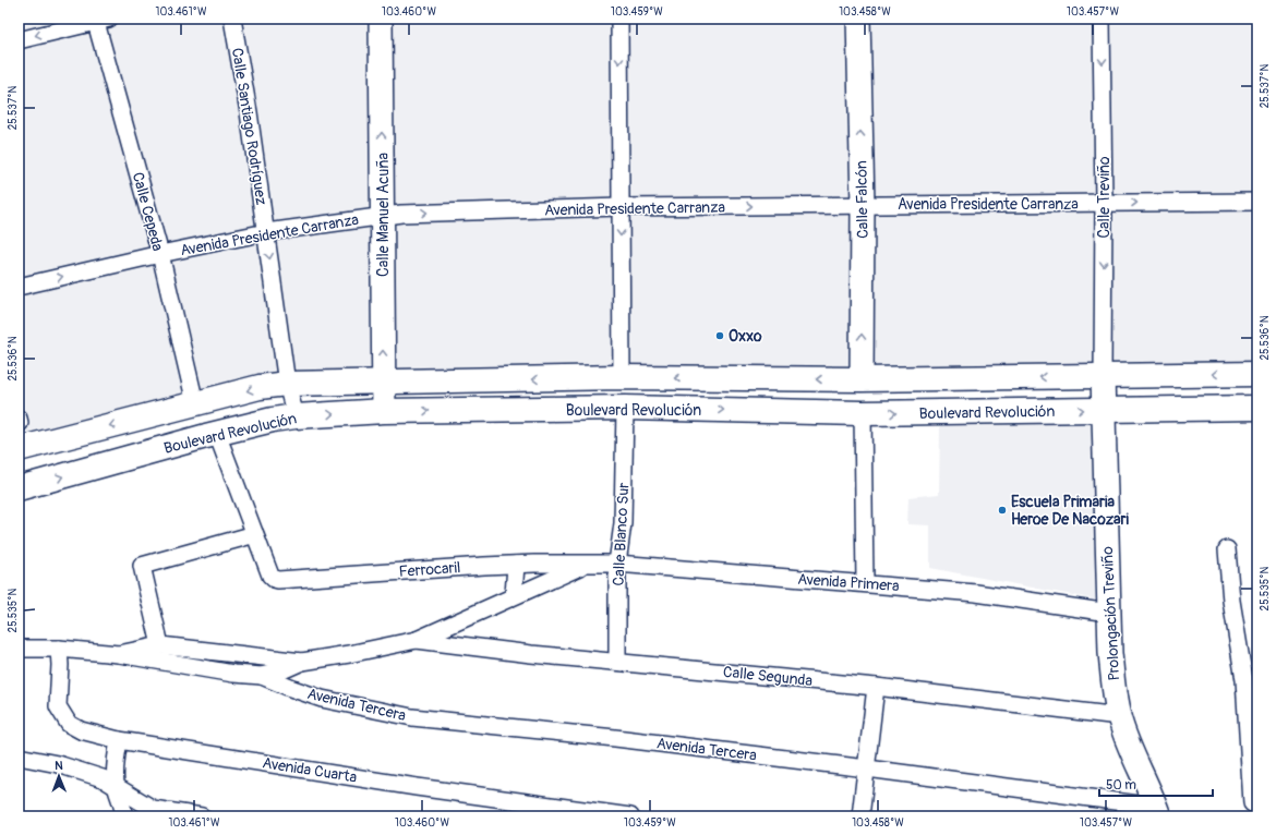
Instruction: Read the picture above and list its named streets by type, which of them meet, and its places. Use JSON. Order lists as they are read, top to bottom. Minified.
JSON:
{"streets":{"main road":["Boulevard Revolución"],"street":["Calle Santiago Rodríguez","Calle Treviño","Calle Falcón","Avenida Presidente Carranza","Calle Cepeda","Calle Manuel Acuña","Calle Blanco Sur","Ferrocaril","Avenida Primera","Prolongación Treviño","Calle Segunda","Avenida Tercera","Avenida Cuarta"]},"crossings":[["Calle Santiago Rodríguez","Avenida Presidente Carranza"],["Calle Santiago Rodríguez","Boulevard Revolución"],["Calle Treviño","Avenida Presidente Carranza"],["Calle Treviño","Prolongación Treviño"],["Calle Falcón","Avenida Presidente Carranza"],["Avenida Presidente Carranza","Calle Cepeda"],["Avenida Presidente Carranza","Calle Manuel Acuña"],["Calle Manuel Acuña","Boulevard Revolución"],["Boulevard Revolución","Calle Blanco Sur"],["Boulevard Revolución","Prolongación Treviño"],["Calle Blanco Sur","Avenida Primera"],["Calle Blanco Sur","Calle Segunda"],["Ferrocaril","Avenida Primera"],["Avenida Primera","Prolongación Treviño"],["Prolongación Treviño","Calle Segunda"],["Prolongación Treviño","Avenida Tercera"]],"one_way":["Calle Santiago Rodríguez","Calle Treviño","Calle Falcón","Avenida Presidente Carranza","Calle Manuel Acuña"],"places":["Oxxo","Escuela Primaria Heroe De Nacozari"],"scale_bar":"50 m","north":"top","coordinates":["103.461°W","103.460°W","103.459°W","103.458°W","103.457°W","25.537°N","25.536°N","25.535°N"]}
